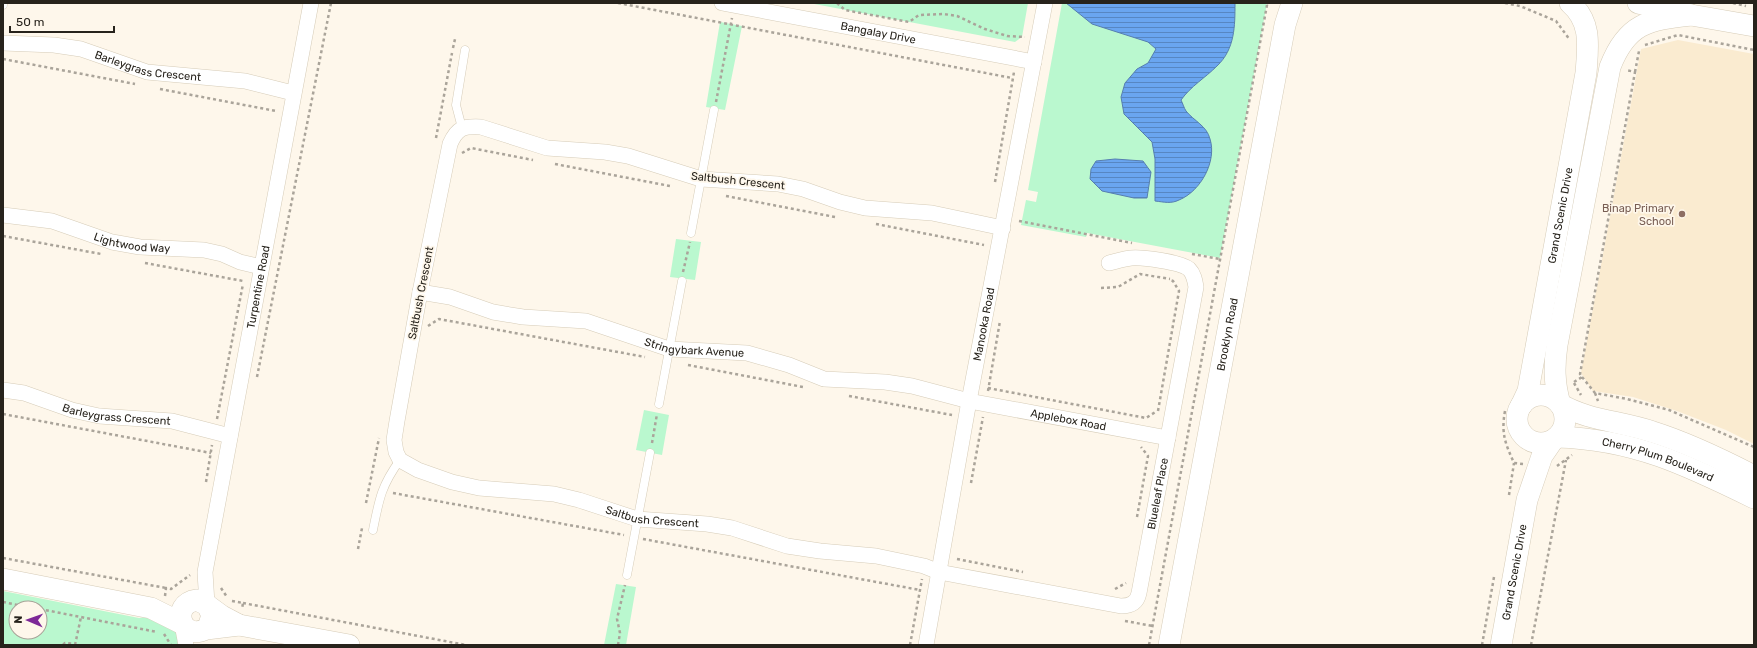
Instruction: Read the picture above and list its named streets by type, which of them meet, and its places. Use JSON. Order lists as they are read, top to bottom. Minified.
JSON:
{"streets":{"street":["Bangalay Drive","Barleygrass Crescent","Saltbush Crescent","Grand Scenic Drive","Lightwood Way","Turpentine Road","Manooka Road","Brooklyn Road","Stringybark Avenue","Applebox Road","Cherry Plum Boulevard","Blueleaf Place"]},"crossings":[["Bangalay Drive","Manooka Road"],["Barleygrass Crescent","Turpentine Road"],["Saltbush Crescent","Manooka Road"],["Saltbush Crescent","Stringybark Avenue"],["Saltbush Crescent","Blueleaf Place"],["Grand Scenic Drive","Cherry Plum Boulevard"],["Lightwood Way","Turpentine Road"],["Manooka Road","Stringybark Avenue"],["Manooka Road","Applebox Road"],["Manooka Road","Blueleaf Place"],["Stringybark Avenue","Applebox Road"],["Applebox Road","Blueleaf Place"]],"places":["Binap Primary School"],"scale_bar":"50 m","north":"left"}
